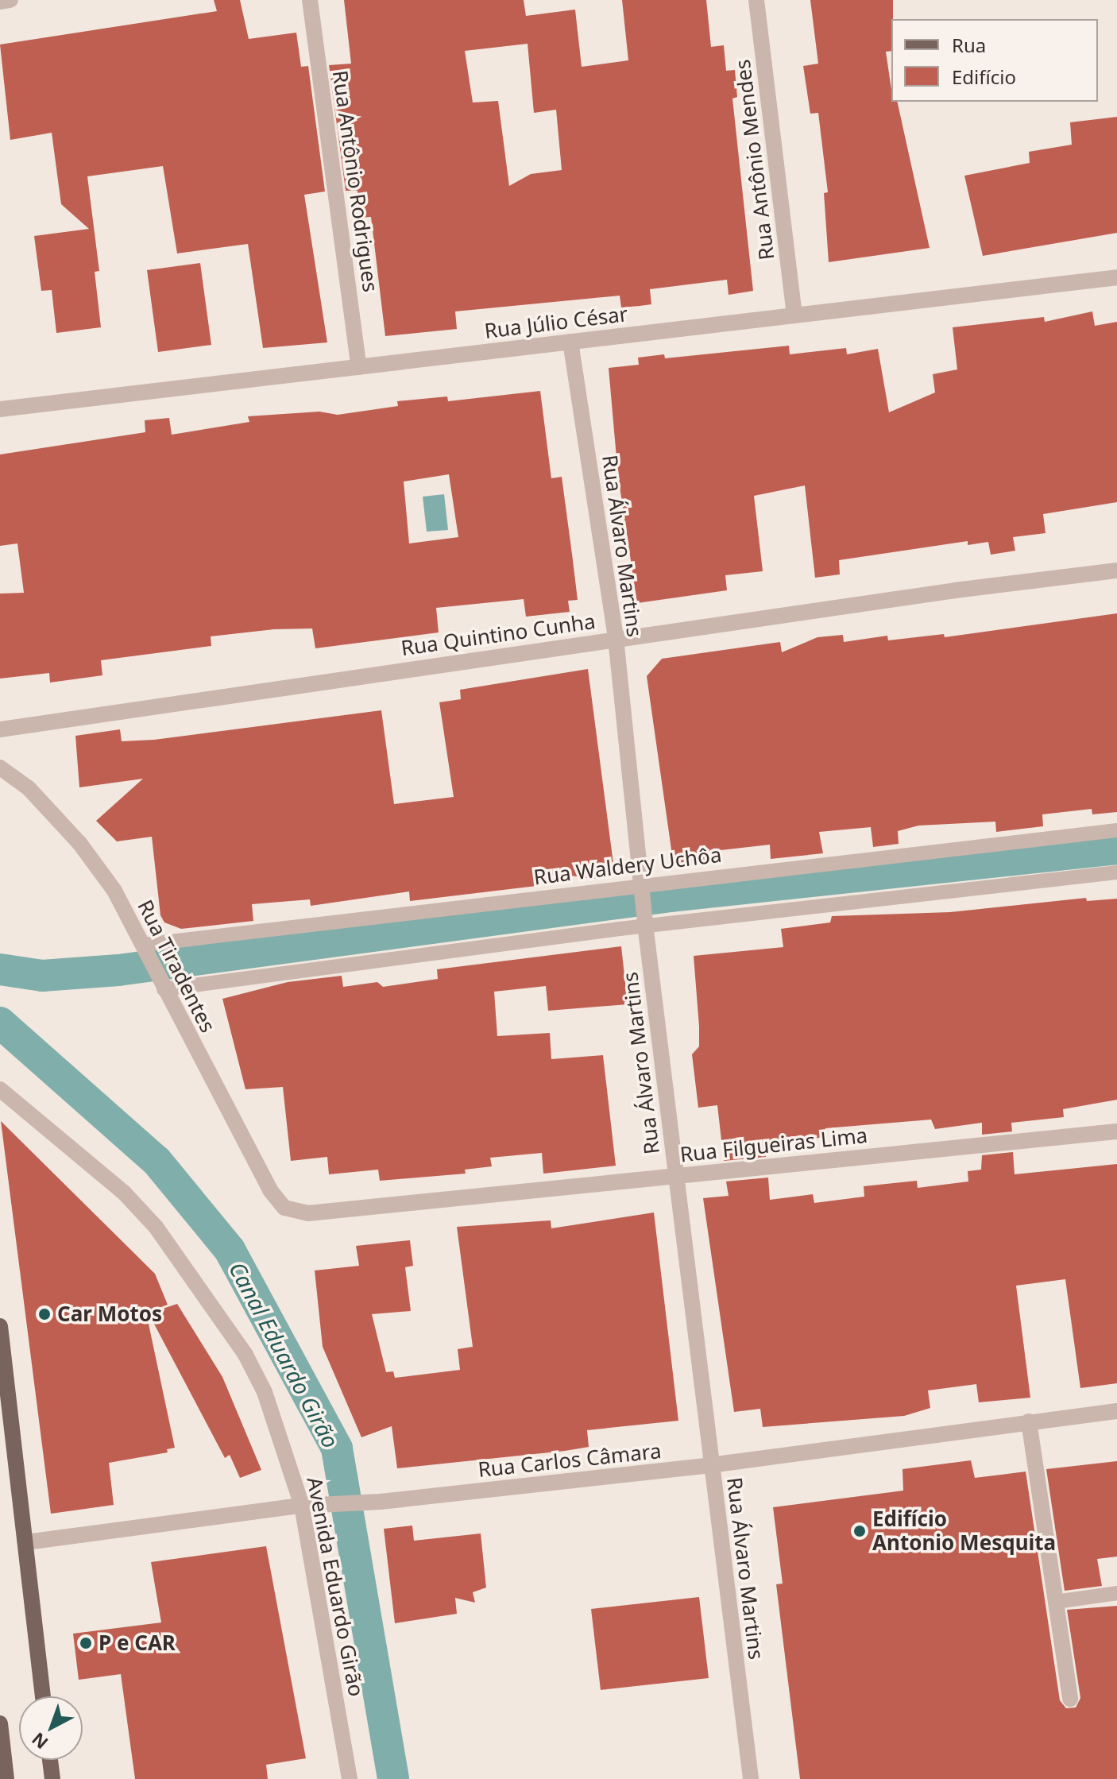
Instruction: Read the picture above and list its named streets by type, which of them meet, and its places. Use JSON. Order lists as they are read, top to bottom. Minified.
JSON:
{"streets":{"street":["Rua Antônio Mendes","Rua Antônio Rodrigues","Rua Júlio César","Rua Álvaro Martins","Rua Quintino Cunha","Rua Tiradentes","Rua Filgueiras Lima","Rua Carlos Câmara","Avenida Eduardo Girão"],"lane":["Rua Waldery Uchôa"]},"crossings":[["Rua Antônio Mendes","Rua Júlio César"],["Rua Antônio Rodrigues","Rua Júlio César"],["Rua Júlio César","Rua Álvaro Martins"],["Rua Álvaro Martins","Rua Quintino Cunha"],["Rua Álvaro Martins","Rua Waldery Uchôa"],["Rua Álvaro Martins","Rua Filgueiras Lima"],["Rua Álvaro Martins","Rua Carlos Câmara"],["Rua Waldery Uchôa","Rua Tiradentes"],["Rua Tiradentes","Rua Filgueiras Lima"],["Rua Carlos Câmara","Avenida Eduardo Girão"]],"water":["Canal Eduardo Girão"],"places":["Car Motos","Edifício Antonio Mesquita","P e CAR"],"legend":["Rua","Edifício"],"north":"bottom left"}
